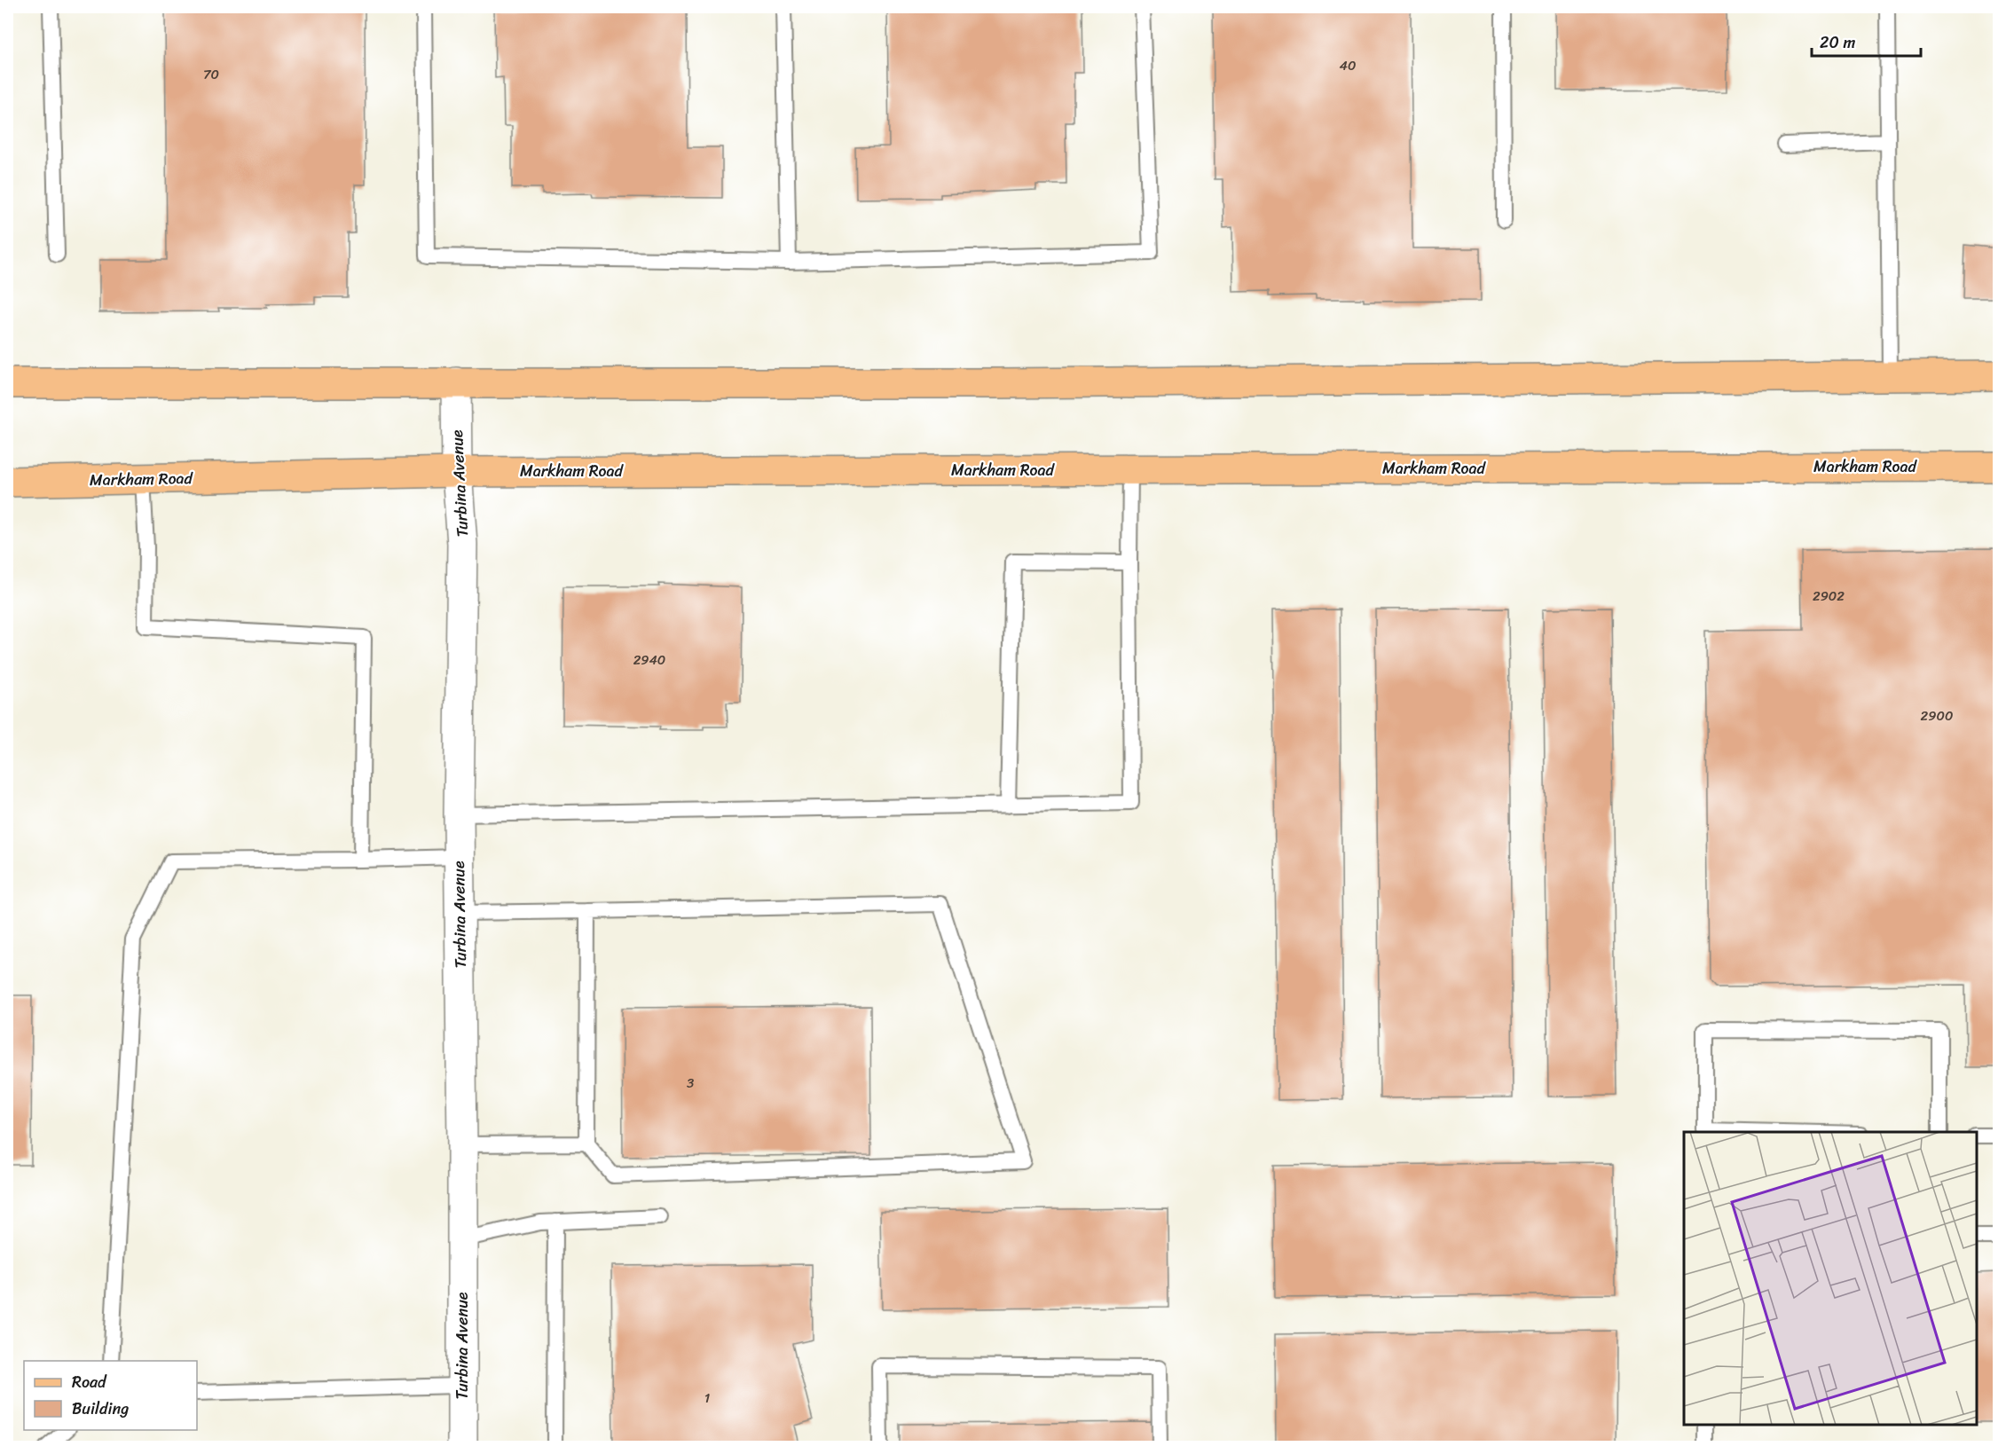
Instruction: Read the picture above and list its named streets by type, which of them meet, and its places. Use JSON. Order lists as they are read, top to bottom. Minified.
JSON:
{"streets":{"main road":["Markham Road"],"street":["Turbina Avenue"]},"crossings":[["Markham Road","Turbina Avenue"]],"house_numbers":["40","70","2902","2940","2900","3","1"],"legend":["Road","Building"],"scale_bar":"20 m"}
